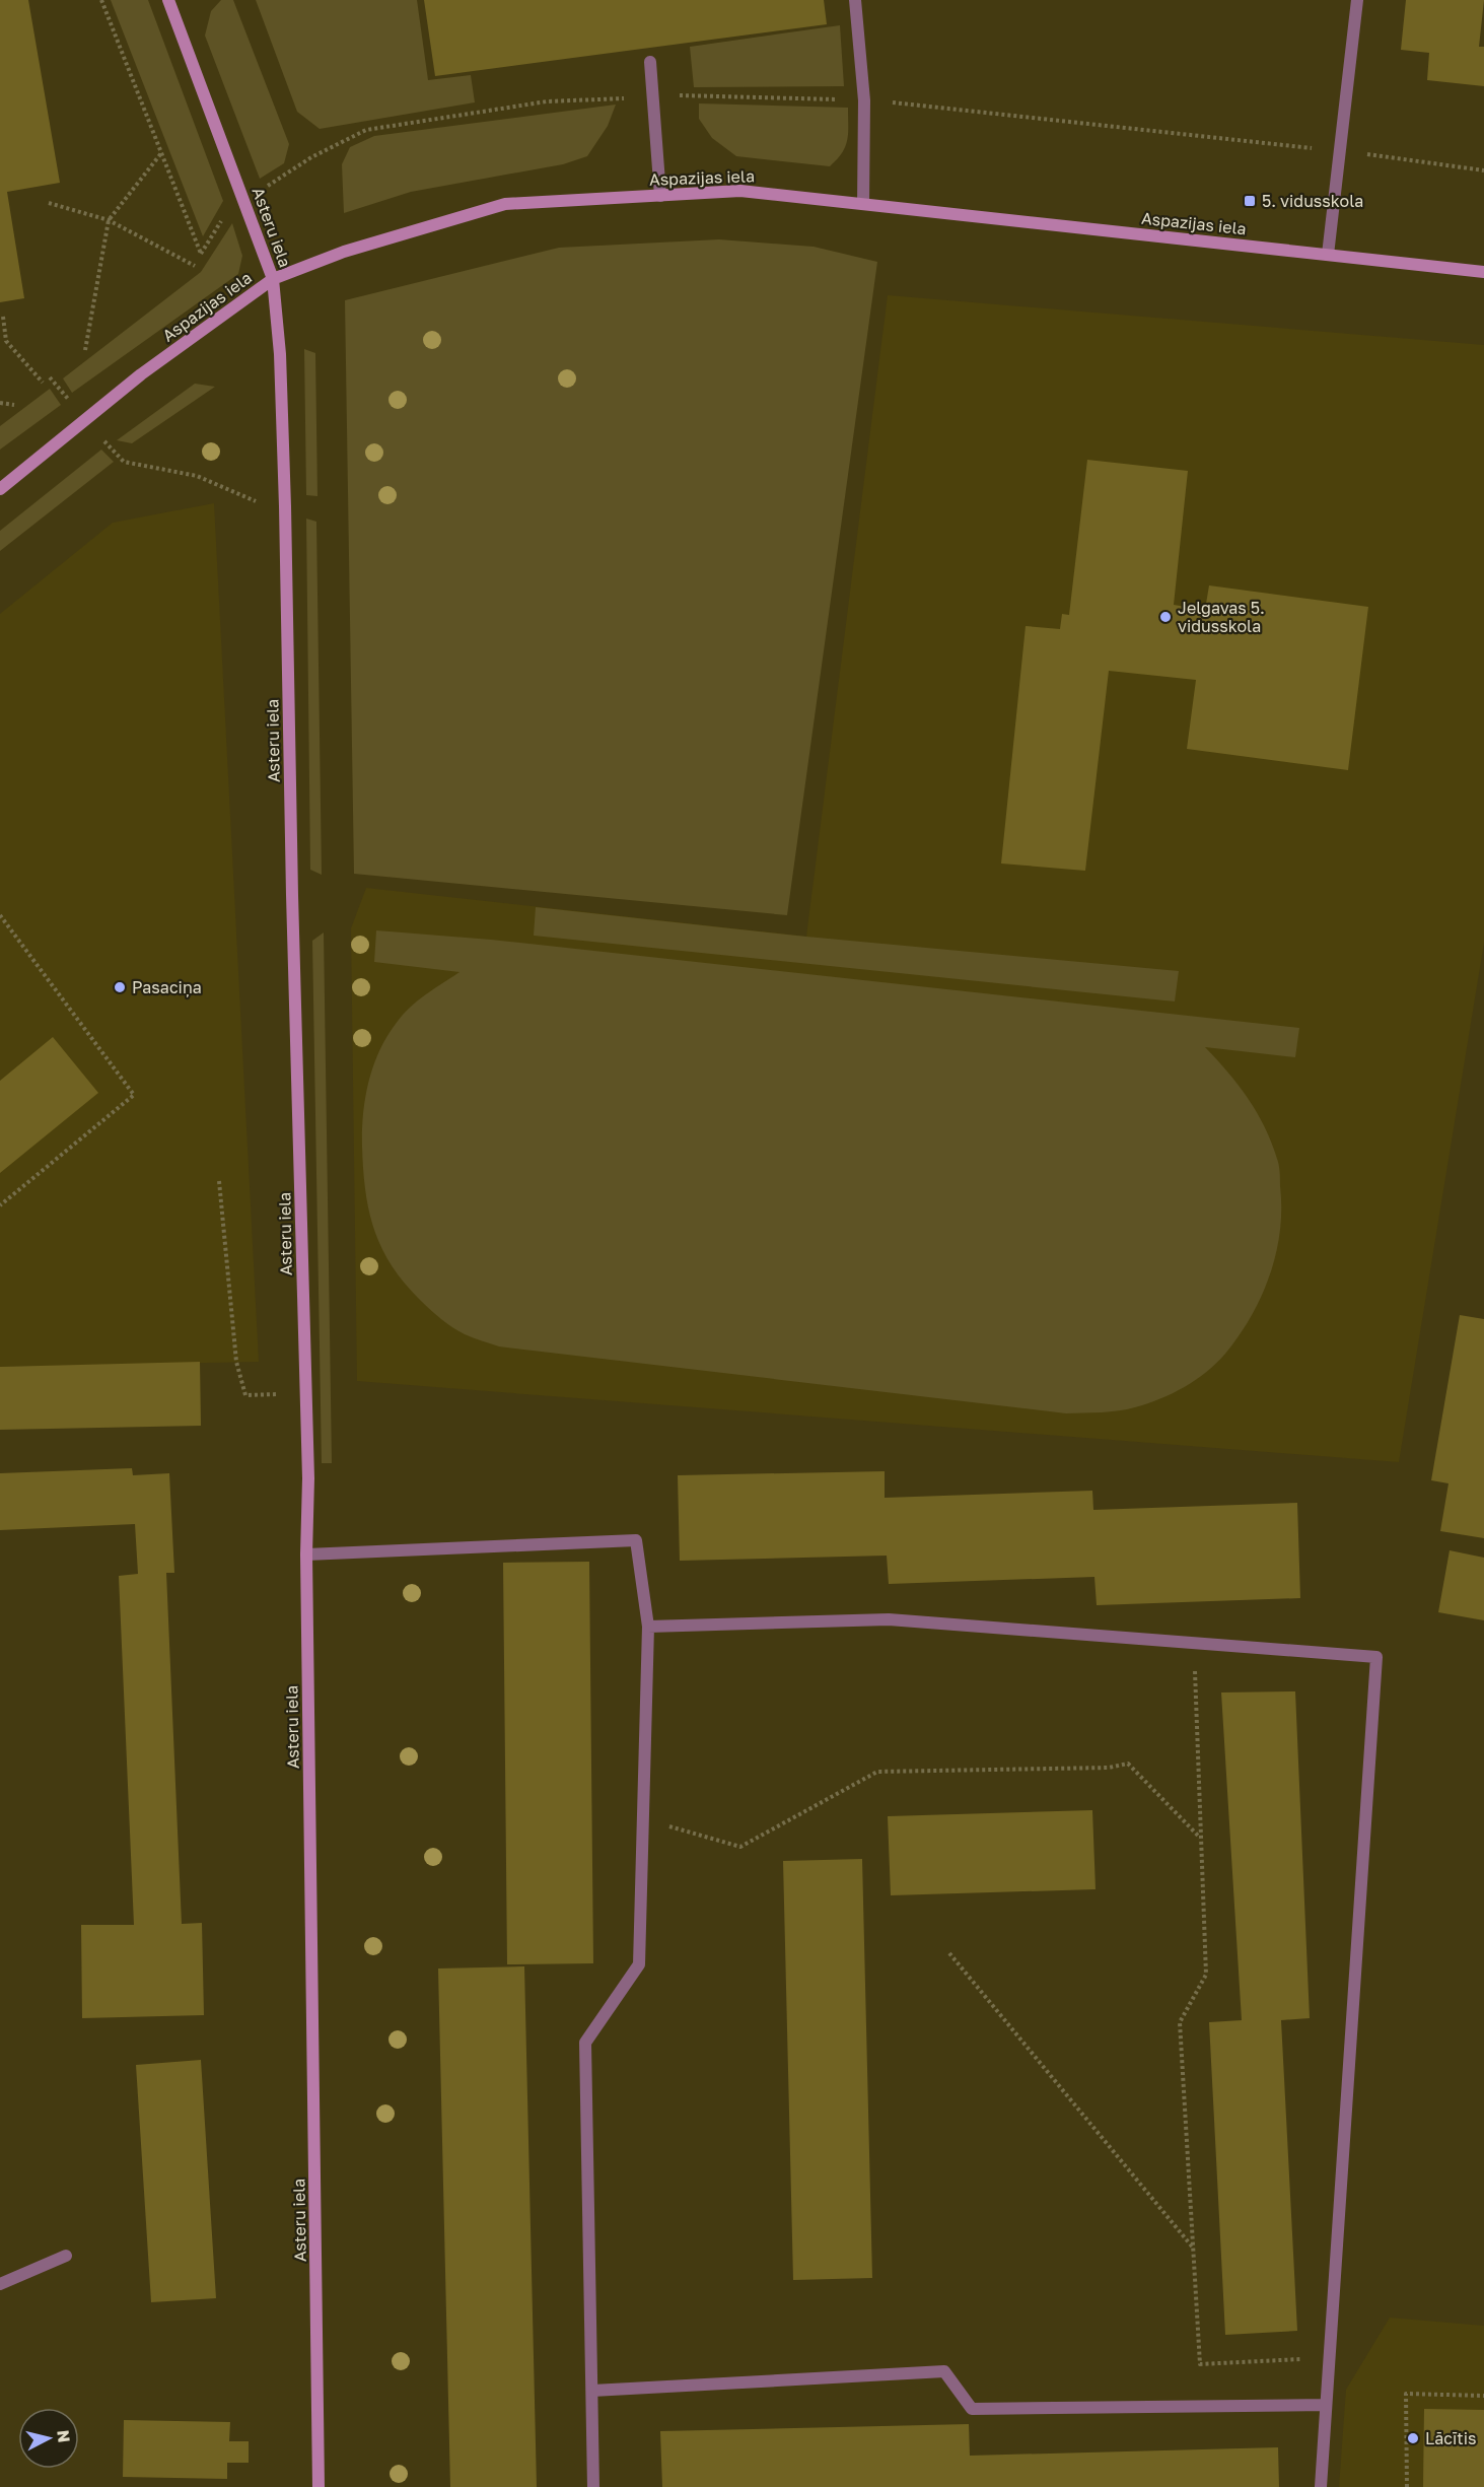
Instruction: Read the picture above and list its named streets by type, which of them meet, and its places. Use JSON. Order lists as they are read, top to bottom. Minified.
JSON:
{"streets":{"street":["Aspazijas iela","Asteru iela"]},"crossings":[["Aspazijas iela","Asteru iela"]],"places":{"transit":["5. vidusskola"],"other":["Jelgavas 5. vidusskola","Pasaciņa","Lācītis"]},"north":"right"}
